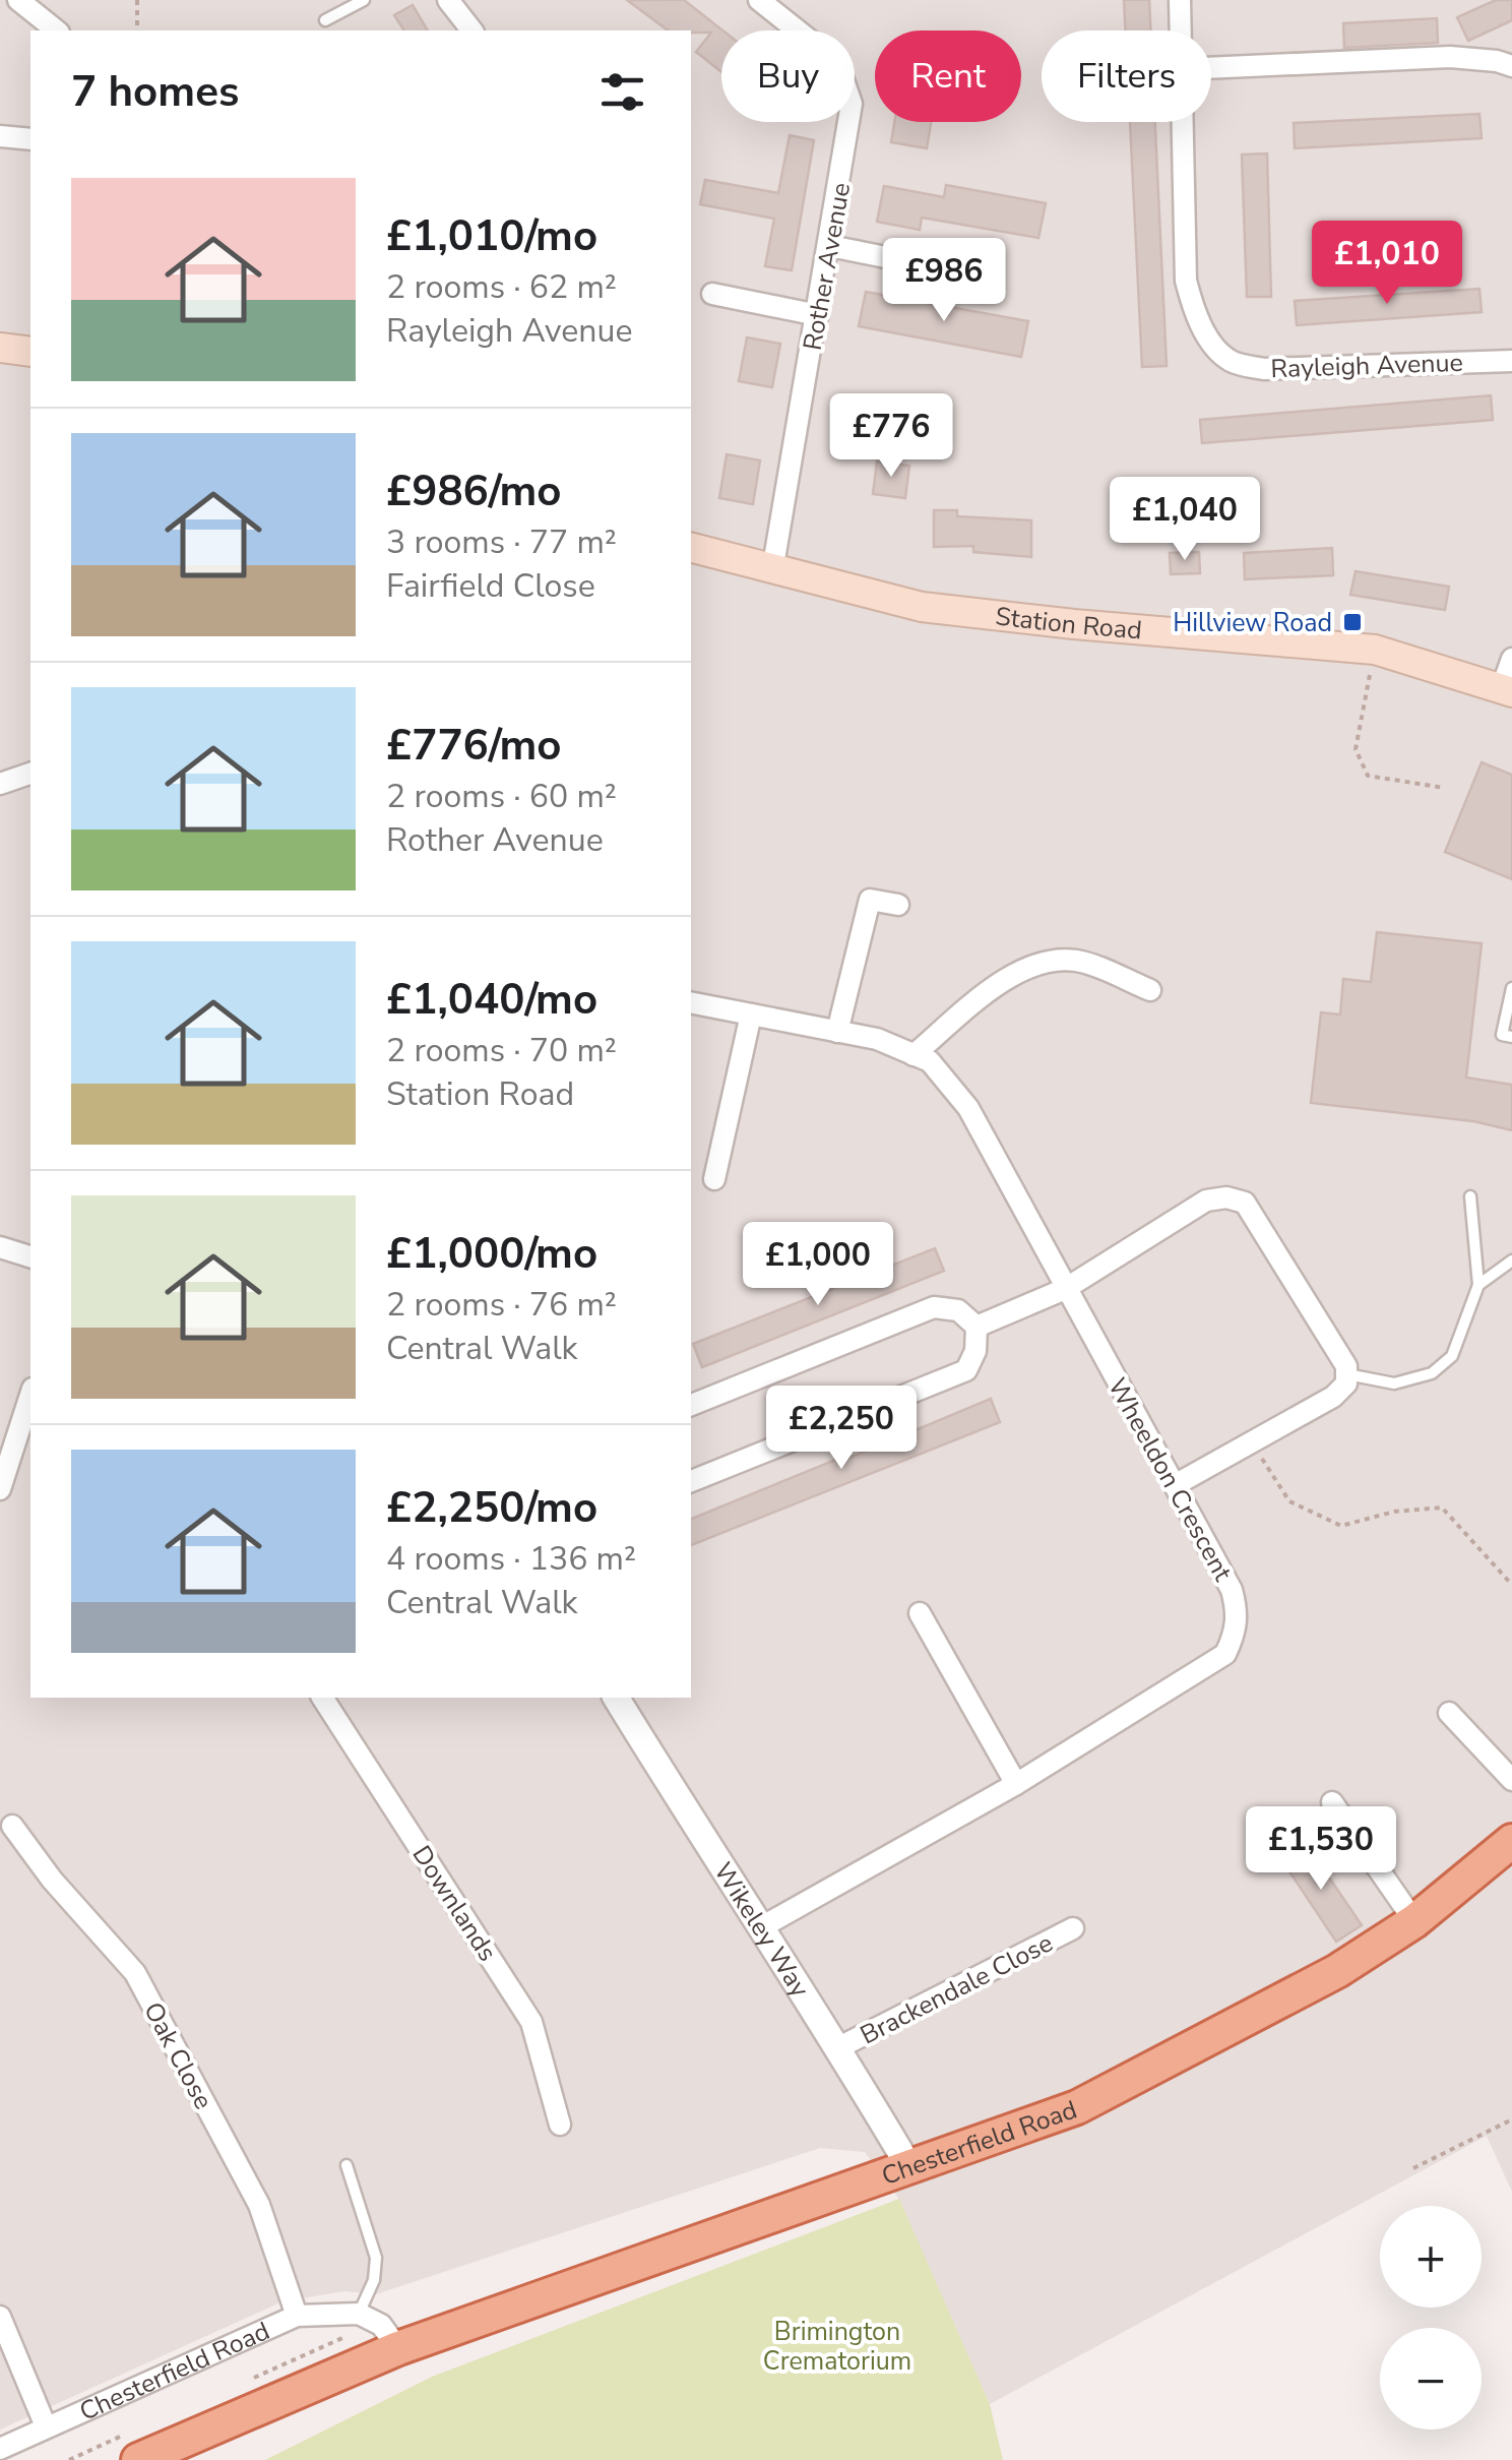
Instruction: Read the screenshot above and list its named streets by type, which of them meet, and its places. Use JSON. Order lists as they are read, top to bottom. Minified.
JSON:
{"streets":{"highway":["Chesterfield Road"],"main road":["Station Road"],"street":["Rother Avenue","Rayleigh Avenue","Wheeldon Crescent","Downlands","Wikeley Way","Brackendale Close","Oak Close"]},"crossings":[["Rother Avenue","Station Road"],["Wheeldon Crescent","Wikeley Way"],["Wikeley Way","Brackendale Close"],["Wikeley Way","Chesterfield Road"],["Oak Close","Chesterfield Road"]],"parks":["Brimington Crematorium"],"places":{"transit":["Hillview Road"]},"page":{"chip":["Buy","Rent","Filters"],"heading":"7 homes","list":[{"name":"£1,010/mo","note":"2 rooms · 62 m² · Rayleigh Avenue"},{"name":"£986/mo","note":"3 rooms · 77 m² · Fairfield Close"},{"name":"£776/mo","note":"2 rooms · 60 m² · Rother Avenue"},{"name":"£1,040/mo","note":"2 rooms · 70 m² · Station Road"},{"name":"£1,000/mo","note":"2 rooms · 76 m² · Central Walk"},{"name":"£2,250/mo","note":"4 rooms · 136 m² · Central Walk"}],"price":["£1,010","£986","£776","£1,040","£1,000","£2,250","£1,530"],"map_buttons":["+","−"]}}
